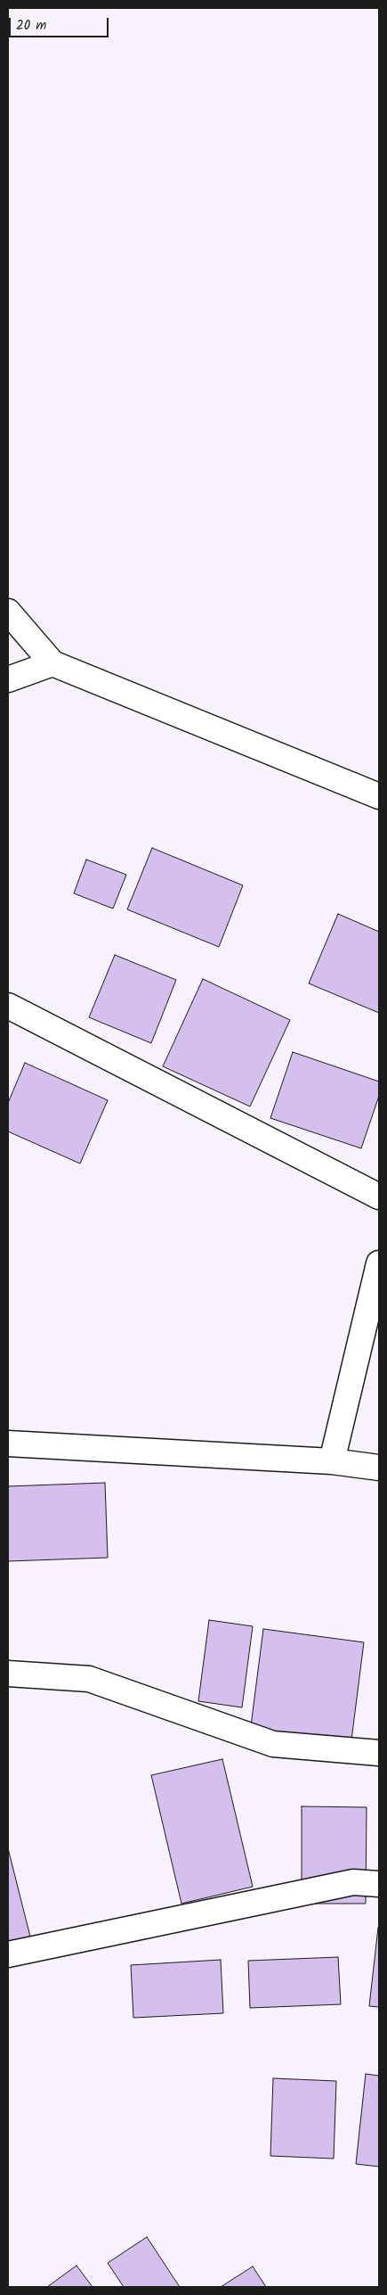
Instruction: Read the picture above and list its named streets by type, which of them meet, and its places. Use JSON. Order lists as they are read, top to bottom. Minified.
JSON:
{"scale_bar":"20 m"}
